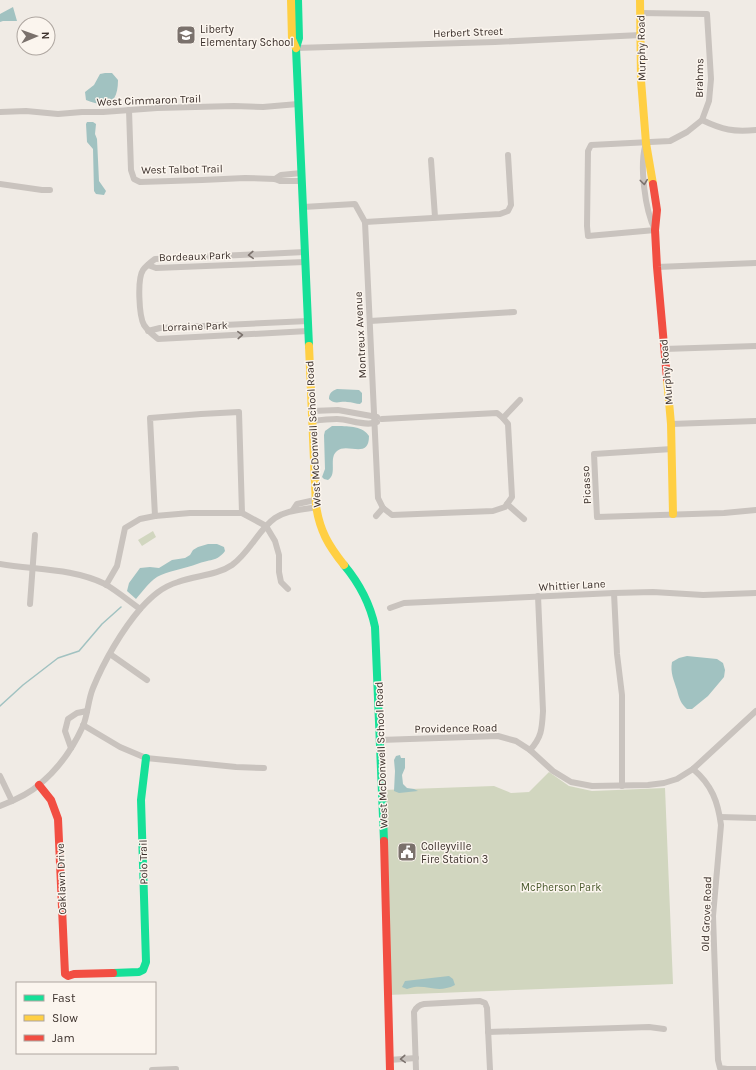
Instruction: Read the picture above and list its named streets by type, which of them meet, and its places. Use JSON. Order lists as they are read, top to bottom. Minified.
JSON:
{"streets":{"main road":["Murphy Road","West McDonwell School Road","Polo Trail","Oaklawn Drive"],"street":["Herbert Street","Brahms","West Cimmaron Trail","West Talbot Trail","Bordeaux Park","Lorraine Park","Montreux Avenue","Picasso","Whittier Lane","Providence Road","Old Grove Road"]},"crossings":[["Herbert Street","Murphy Road"],["Herbert Street","West McDonwell School Road"],["Murphy Road","Brahms"],["Murphy Road","Picasso"],["West Cimmaron Trail","West Talbot Trail"],["West Cimmaron Trail","West McDonwell School Road"],["West Talbot Trail","West McDonwell School Road"],["Bordeaux Park","West McDonwell School Road"],["Lorraine Park","West McDonwell School Road"],["Montreux Avenue","West McDonwell School Road"],["West McDonwell School Road","Providence Road"],["Providence Road","Old Grove Road"],["Polo Trail","Oaklawn Drive"]],"parks":["McPherson Park"],"places":{"school or university":["Liberty Elementary School"],"public building":["Colleyville Fire Station 3"]},"legend":["Fast","Slow","Jam"],"north":"right"}
